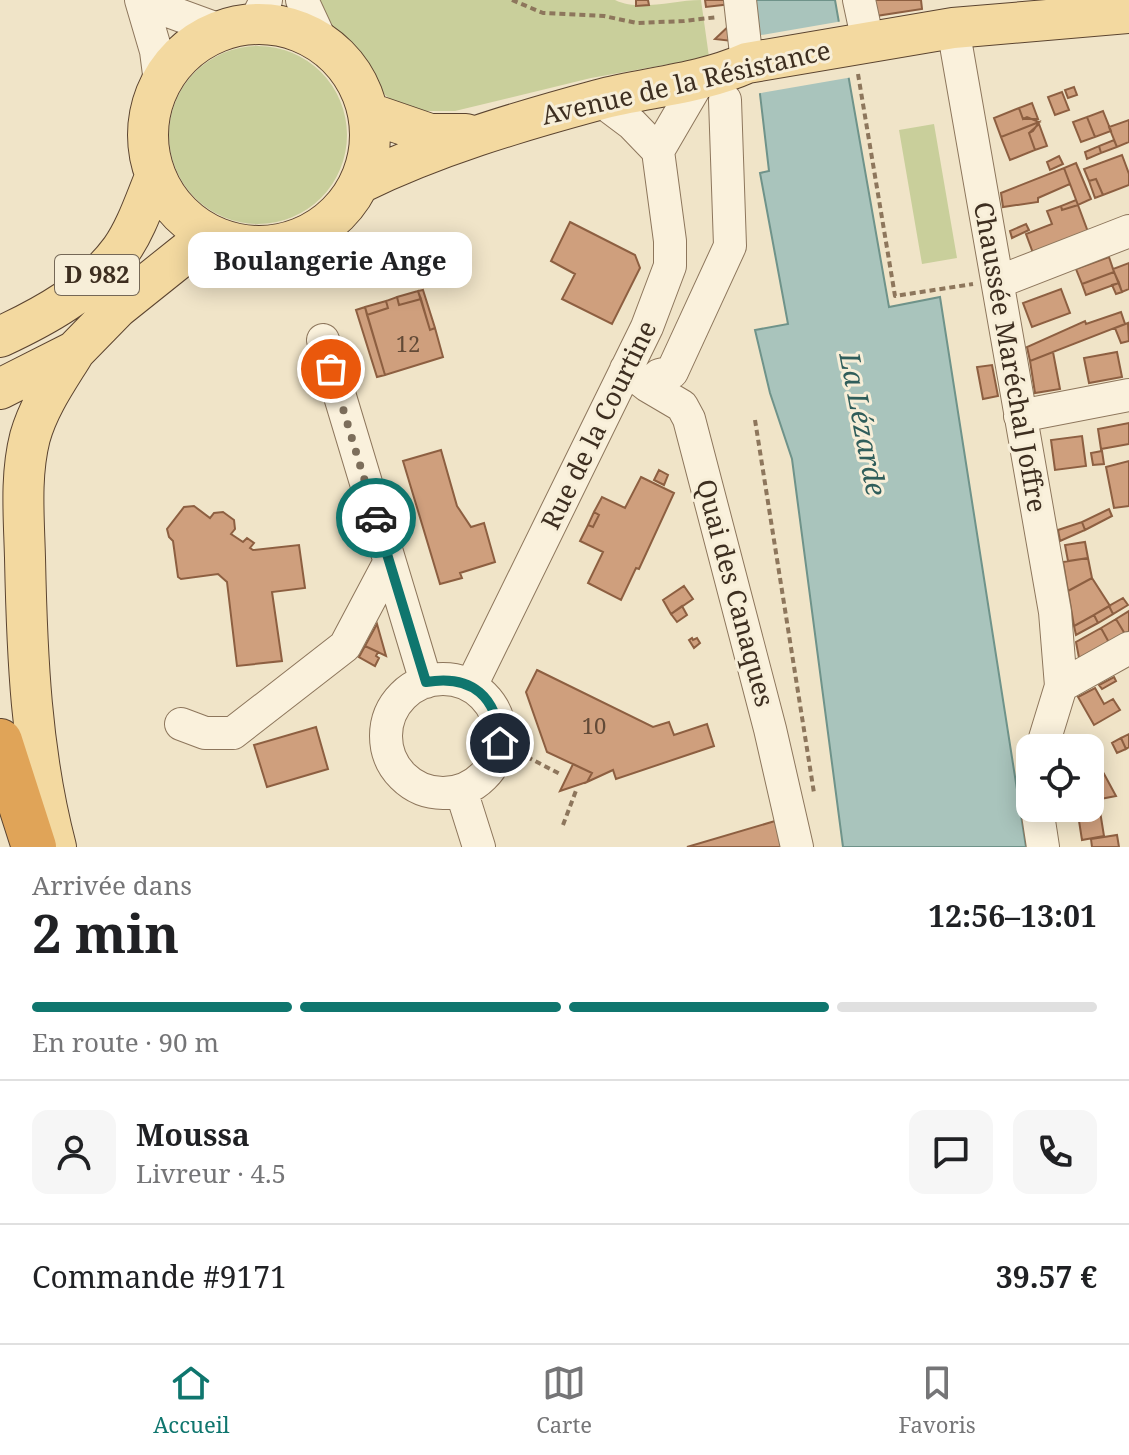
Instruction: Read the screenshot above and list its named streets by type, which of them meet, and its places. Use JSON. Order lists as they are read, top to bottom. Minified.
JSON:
{"streets":{"main road":["Avenue de la Résistance","D 982"],"street":["Chaussée Maréchal Joffre","Rue de la Courtine","Quai des Canaques"]},"crossings":[["Avenue de la Résistance","D 982"],["Avenue de la Résistance","Chaussée Maréchal Joffre"],["Rue de la Courtine","Quai des Canaques"]],"water":["La Lézarde"],"places":["Boulangerie Ange"],"house_numbers":["12","10"],"page":{"bubble":"Boulangerie Ange","heading":["2 min","Arrivée dans","12:56–13:01"],"panel":["Moussa","Livreur · 4.5","Commande #9171","39.57 €"],"bar":"En route · 90 m","tabs":["Accueil","Carte","Favoris"]}}
